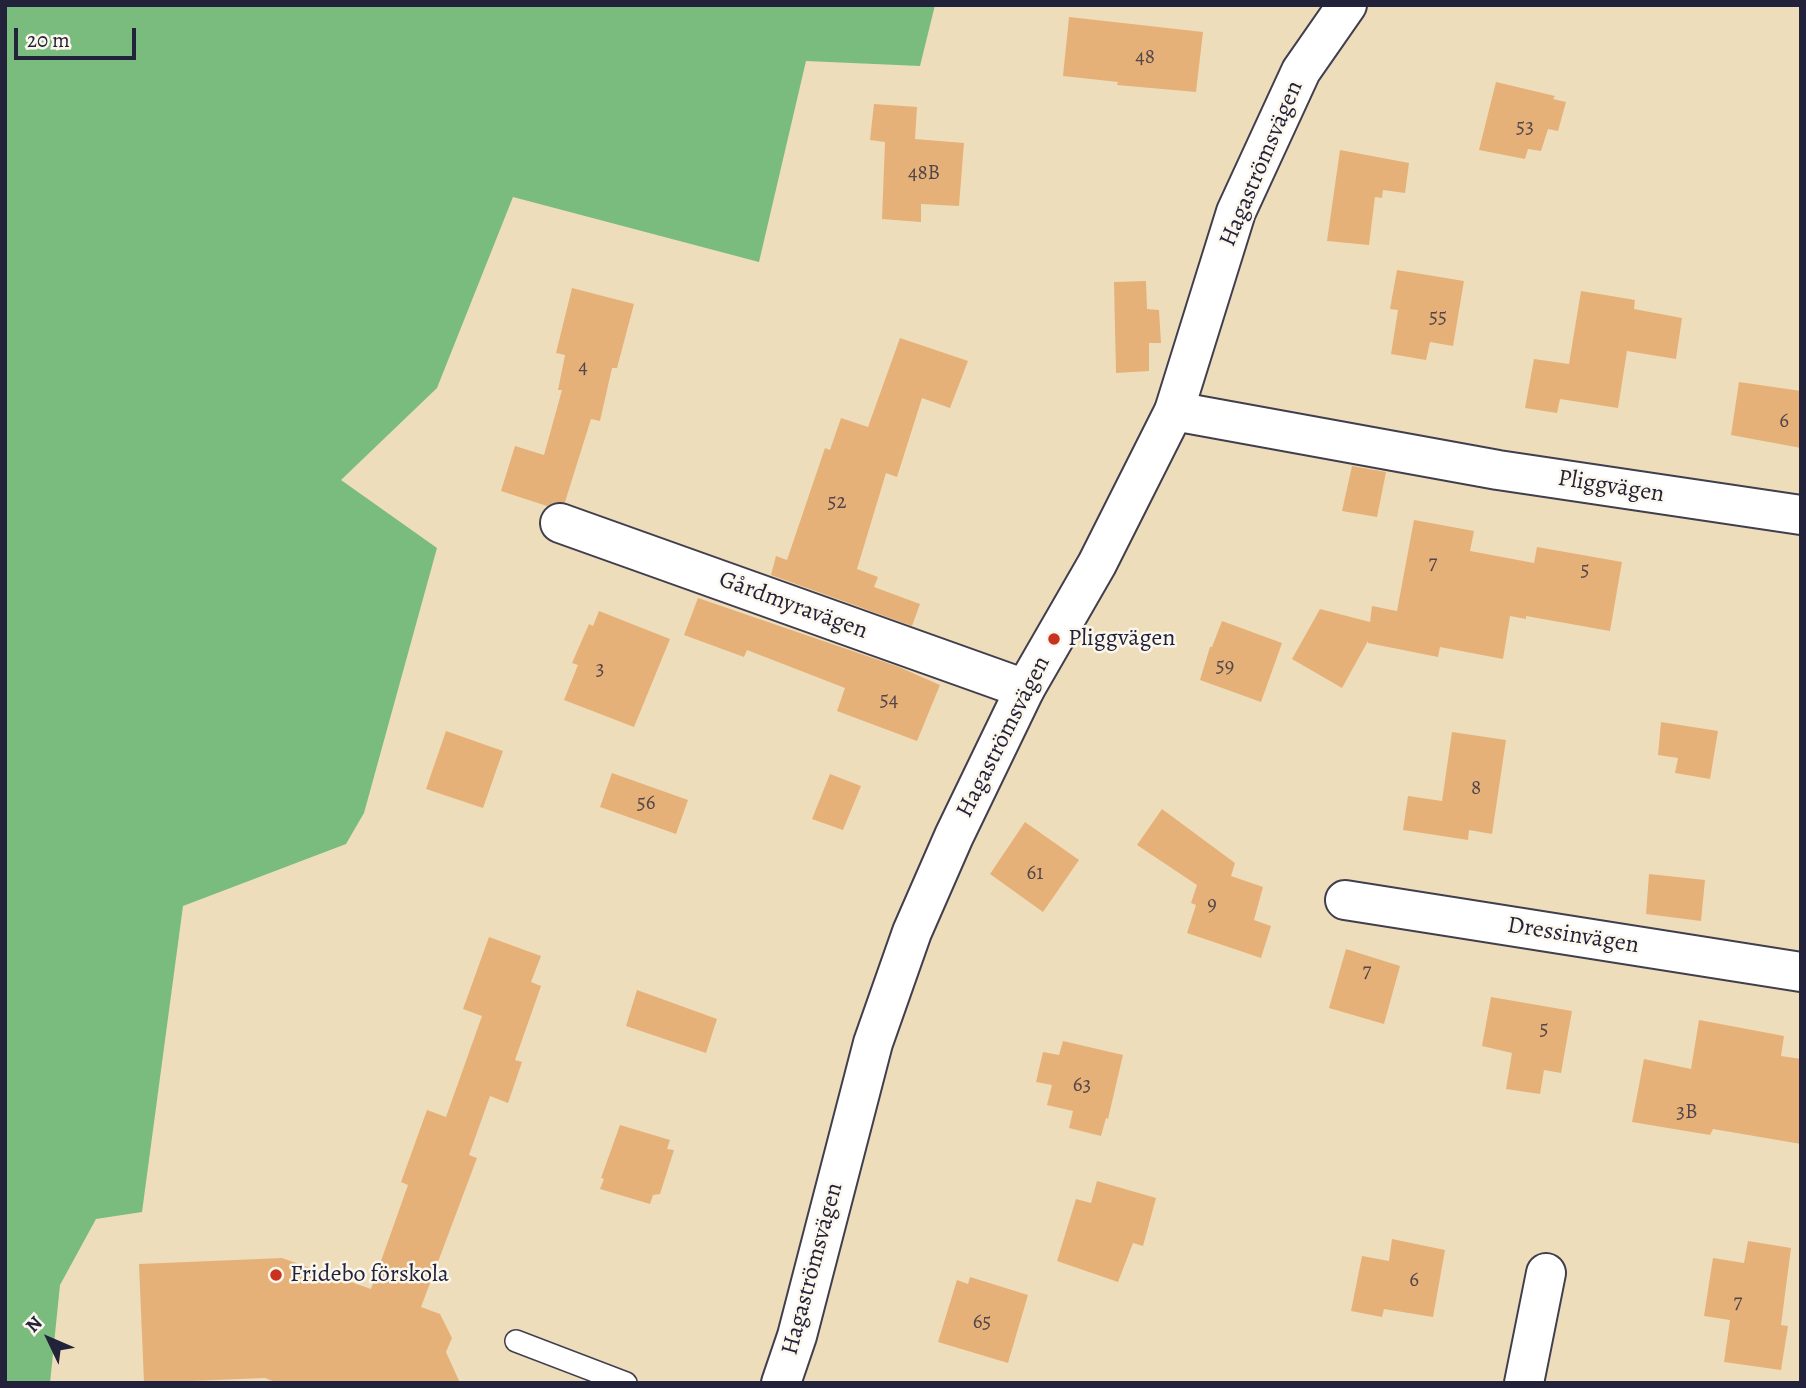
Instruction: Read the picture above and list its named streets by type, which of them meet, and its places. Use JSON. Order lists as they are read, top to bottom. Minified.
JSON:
{"streets":{"street":["Hagaströmsvägen","Pliggvägen","Gårdmyravägen","Dressinvägen"]},"crossings":[["Hagaströmsvägen","Pliggvägen"],["Hagaströmsvägen","Gårdmyravägen"]],"places":["Pliggvägen","Fridebo förskola"],"house_numbers":["48","53","48B","55","4","6","52","7","5","59","3","54","8","56","61","9","7","5","63","3B","6","7","65"],"scale_bar":"20 m","north":"top left"}
